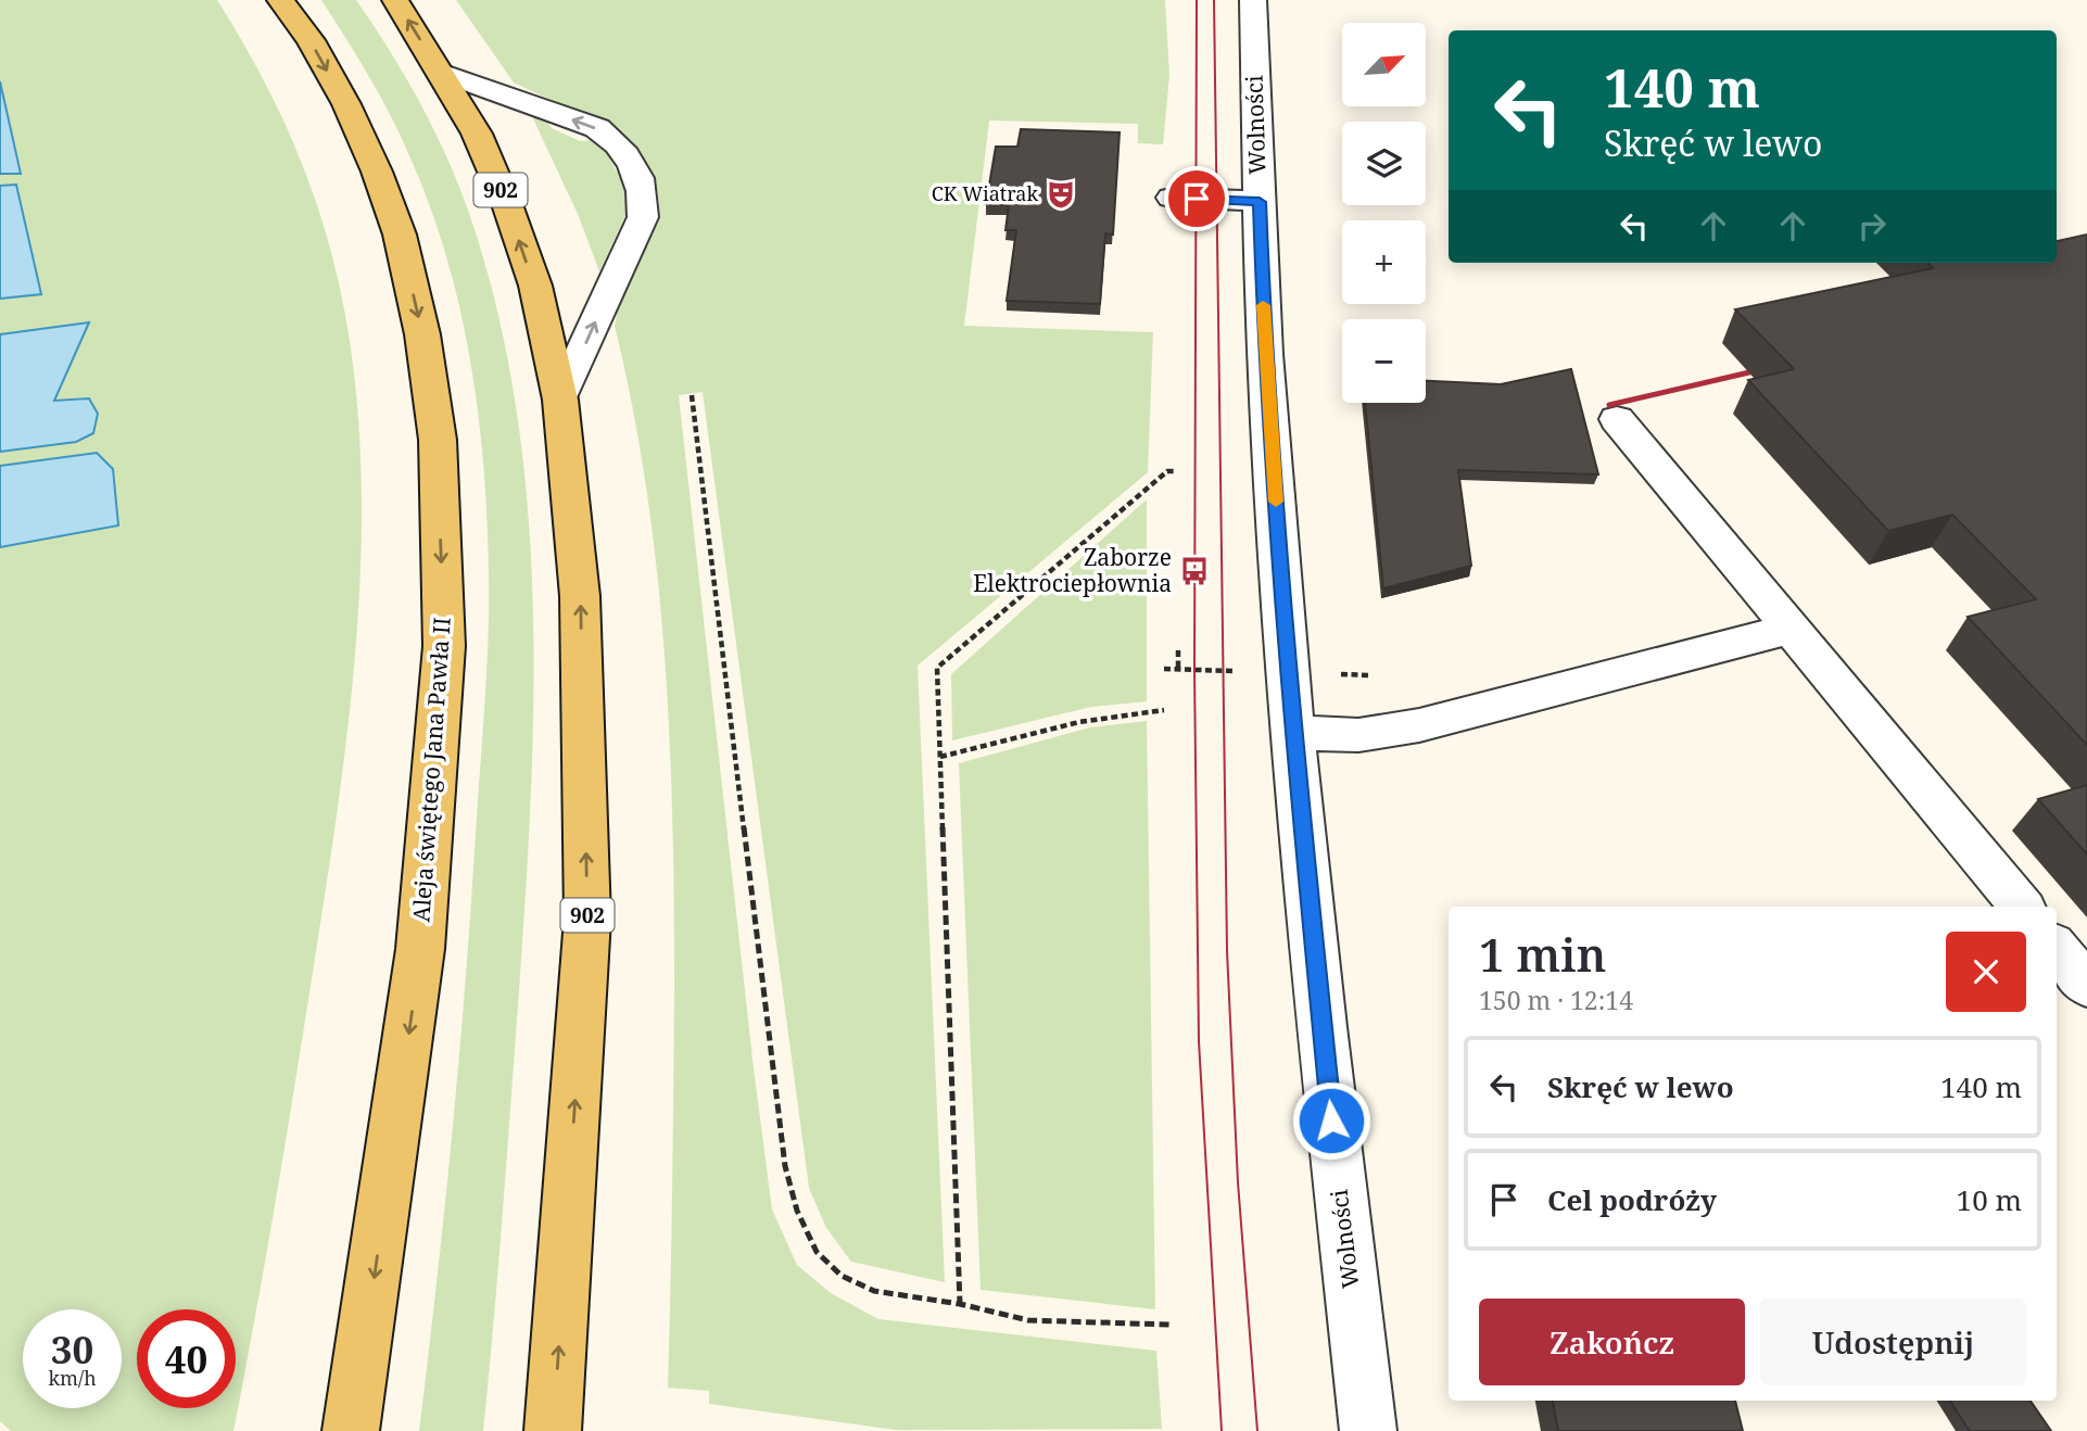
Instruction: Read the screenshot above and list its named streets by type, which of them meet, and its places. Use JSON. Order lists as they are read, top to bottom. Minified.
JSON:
{"streets":{"main road":["902","Aleja świętego Jana Pawła II"],"street":["Wolności"]},"places":{"theatre":["CK Wiatrak"],"bus stop":["Zaborze Elektrociepłownia"]},"north":"top right","page":{"map_buttons":["+","−"],"turn":["140 m","Skręć w lewo"],"heading":["1 min","150 m · 12:14"],"list":[{"name":"Skręć w lewo","value":"140 m"},{"name":"Cel podróży","value":"10 m"}],"buttons":["Zakończ","Udostępnij"],"speed":"30 km/h","limit":"40"}}
